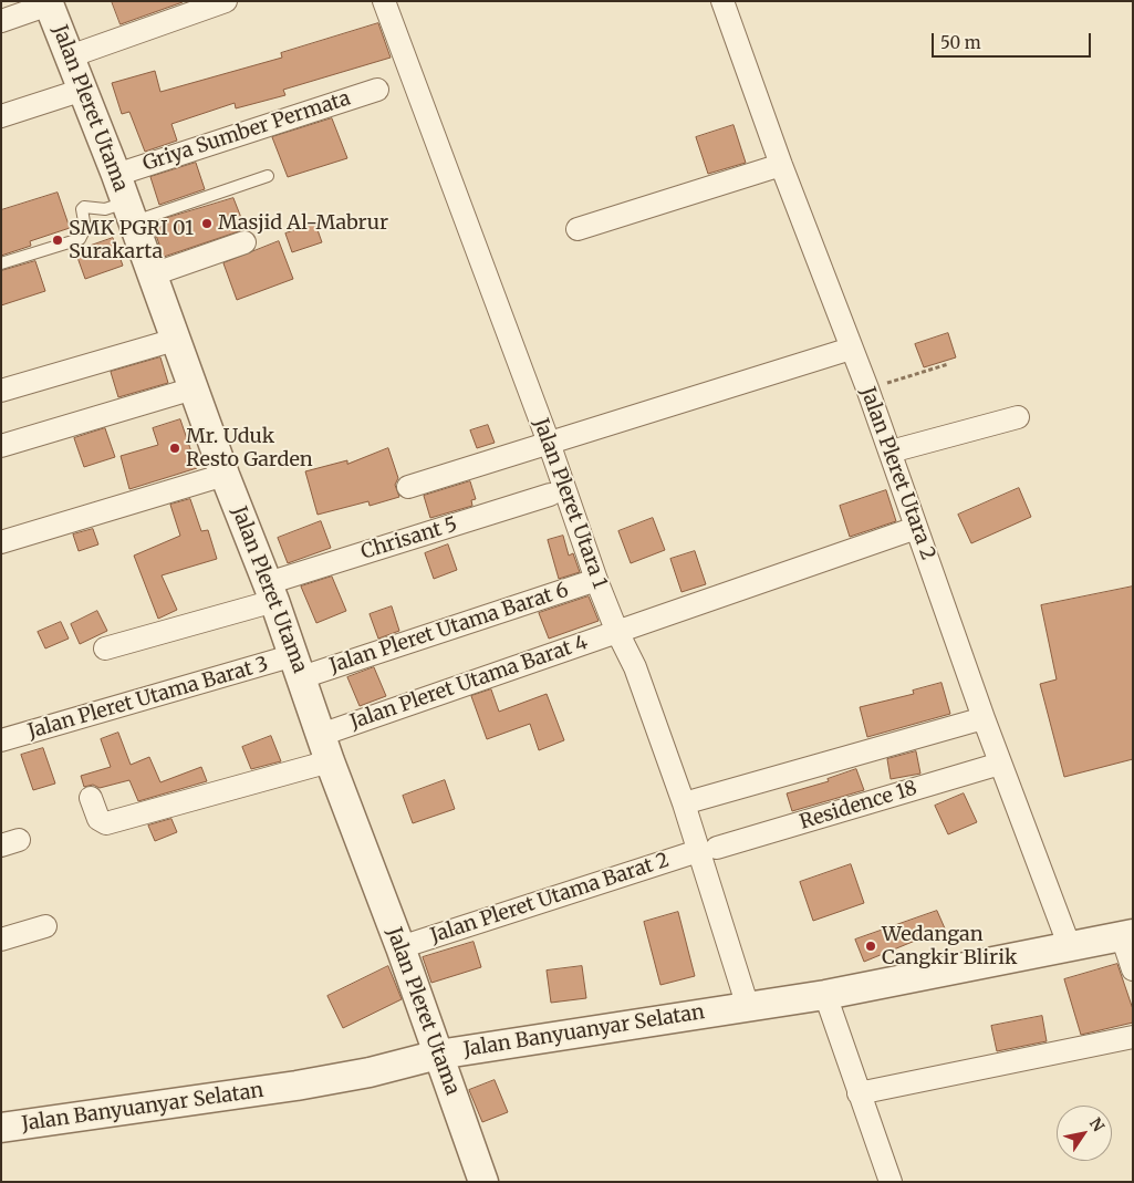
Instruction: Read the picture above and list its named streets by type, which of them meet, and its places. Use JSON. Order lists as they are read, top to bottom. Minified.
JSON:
{"streets":{"street":["Jalan Pleret Utama","Griya Sumber Permata","Jalan Pleret Utara 2","Jalan Pleret Utara 1","Chrisant 5","Jalan Pleret Utama Barat 6","Jalan Pleret Utama Barat 4","Jalan Pleret Utama Barat 3","Residence 18","Jalan Pleret Utama Barat 2","Jalan Banyuanyar Selatan"]},"crossings":[["Jalan Pleret Utama","Griya Sumber Permata"],["Jalan Pleret Utama","Chrisant 5"],["Jalan Pleret Utama","Jalan Pleret Utama Barat 6"],["Jalan Pleret Utama","Jalan Pleret Utama Barat 4"],["Jalan Pleret Utama","Jalan Pleret Utama Barat 3"],["Jalan Pleret Utama","Jalan Pleret Utama Barat 2"],["Jalan Pleret Utama","Jalan Banyuanyar Selatan"],["Jalan Pleret Utara 2","Jalan Pleret Utama Barat 4"],["Jalan Pleret Utara 2","Residence 18"],["Jalan Pleret Utara 2","Jalan Banyuanyar Selatan"],["Jalan Pleret Utara 1","Jalan Pleret Utama Barat 6"],["Jalan Pleret Utara 1","Jalan Pleret Utama Barat 4"],["Jalan Pleret Utara 1","Residence 18"],["Jalan Pleret Utara 1","Jalan Pleret Utama Barat 2"],["Jalan Pleret Utara 1","Jalan Banyuanyar Selatan"],["Jalan Pleret Utama Barat 6","Jalan Pleret Utama Barat 3"],["Residence 18","Jalan Pleret Utama Barat 2"]],"places":["Masjid Al-Mabrur","SMK PGRI 01 Surakarta","Mr. Uduk Resto Garden","Wedangan Cangkir Blirik"],"scale_bar":"50 m","north":"top right"}
